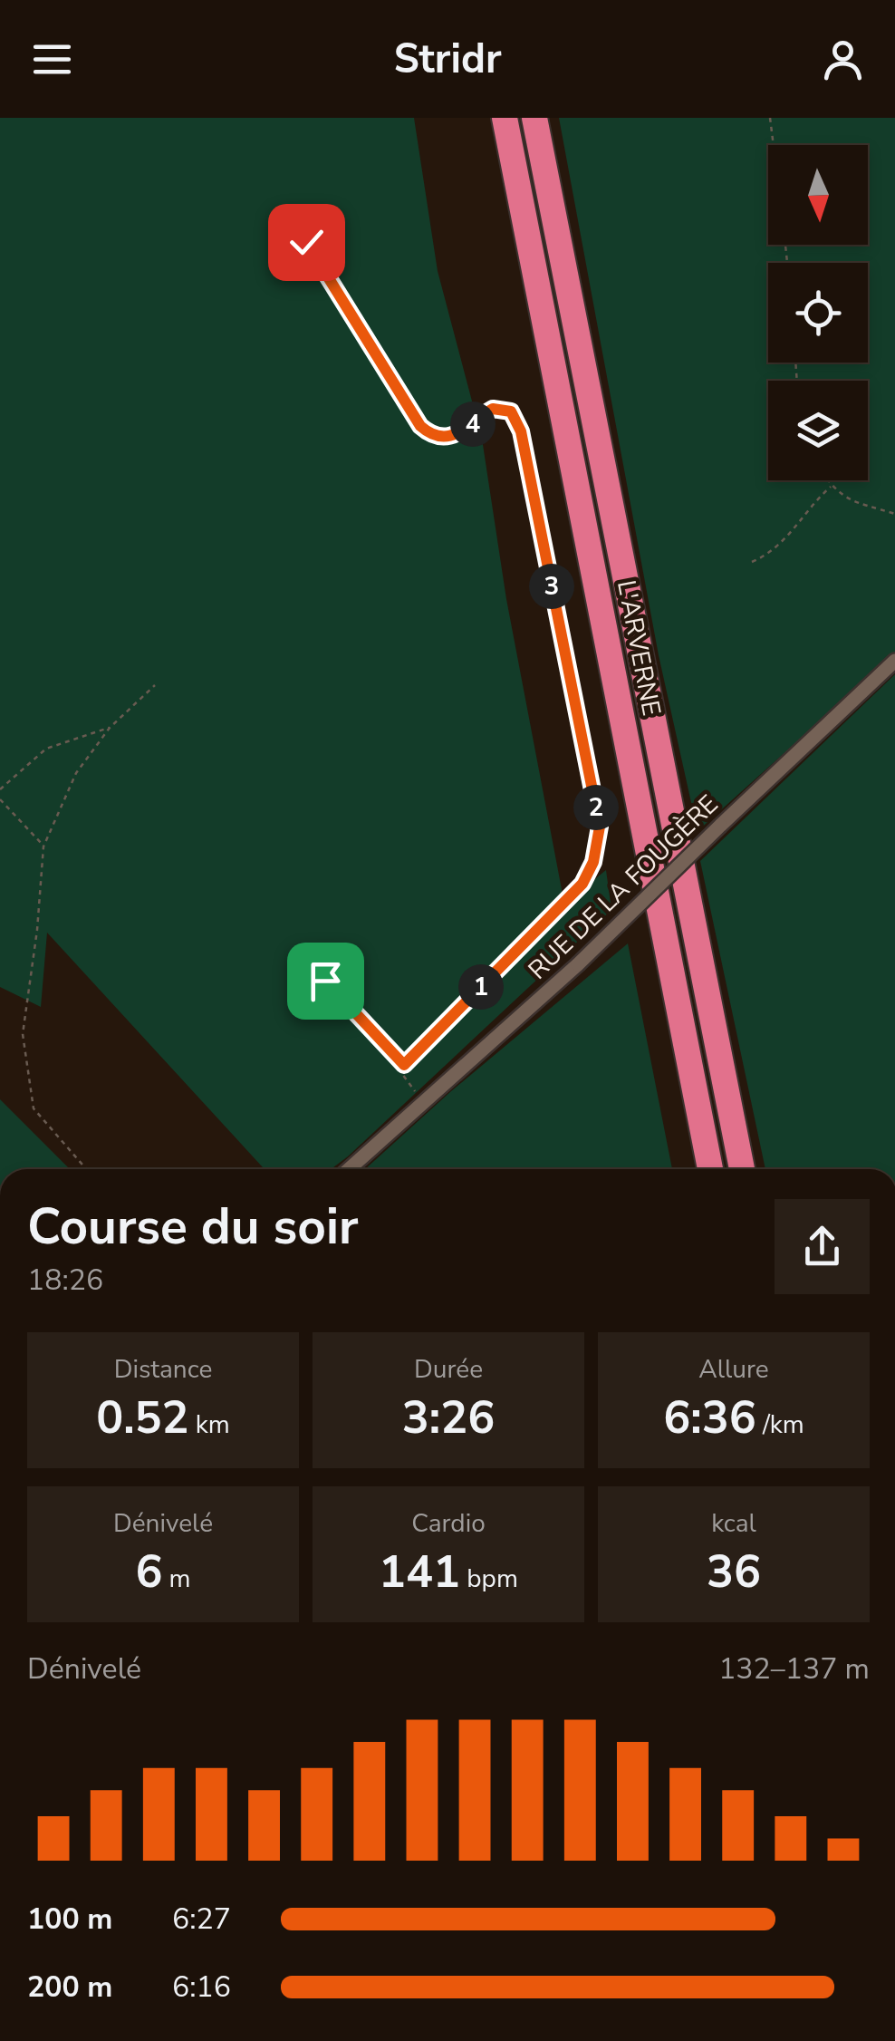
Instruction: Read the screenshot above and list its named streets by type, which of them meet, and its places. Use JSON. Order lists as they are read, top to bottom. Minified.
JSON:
{"streets":{"highway":["L'ARVERNE"],"street":["RUE DE LA FOUGÈRE"]},"north":"bottom","page":{"header":"Stridr","pins":["4","3","2","1"],"heading":["Course du soir","18:26"],"stats":[["Distance","0.52 km"],["Durée","3:26"],["Allure","6:36 /km"],["Dénivelé","6 m"],["Cardio","141 bpm"],["kcal","36"]],"chart":["Dénivelé","132–137 m"],"list":[{"name":"100 m","note":"6:27"},{"name":"200 m","note":"6:16"}]}}
